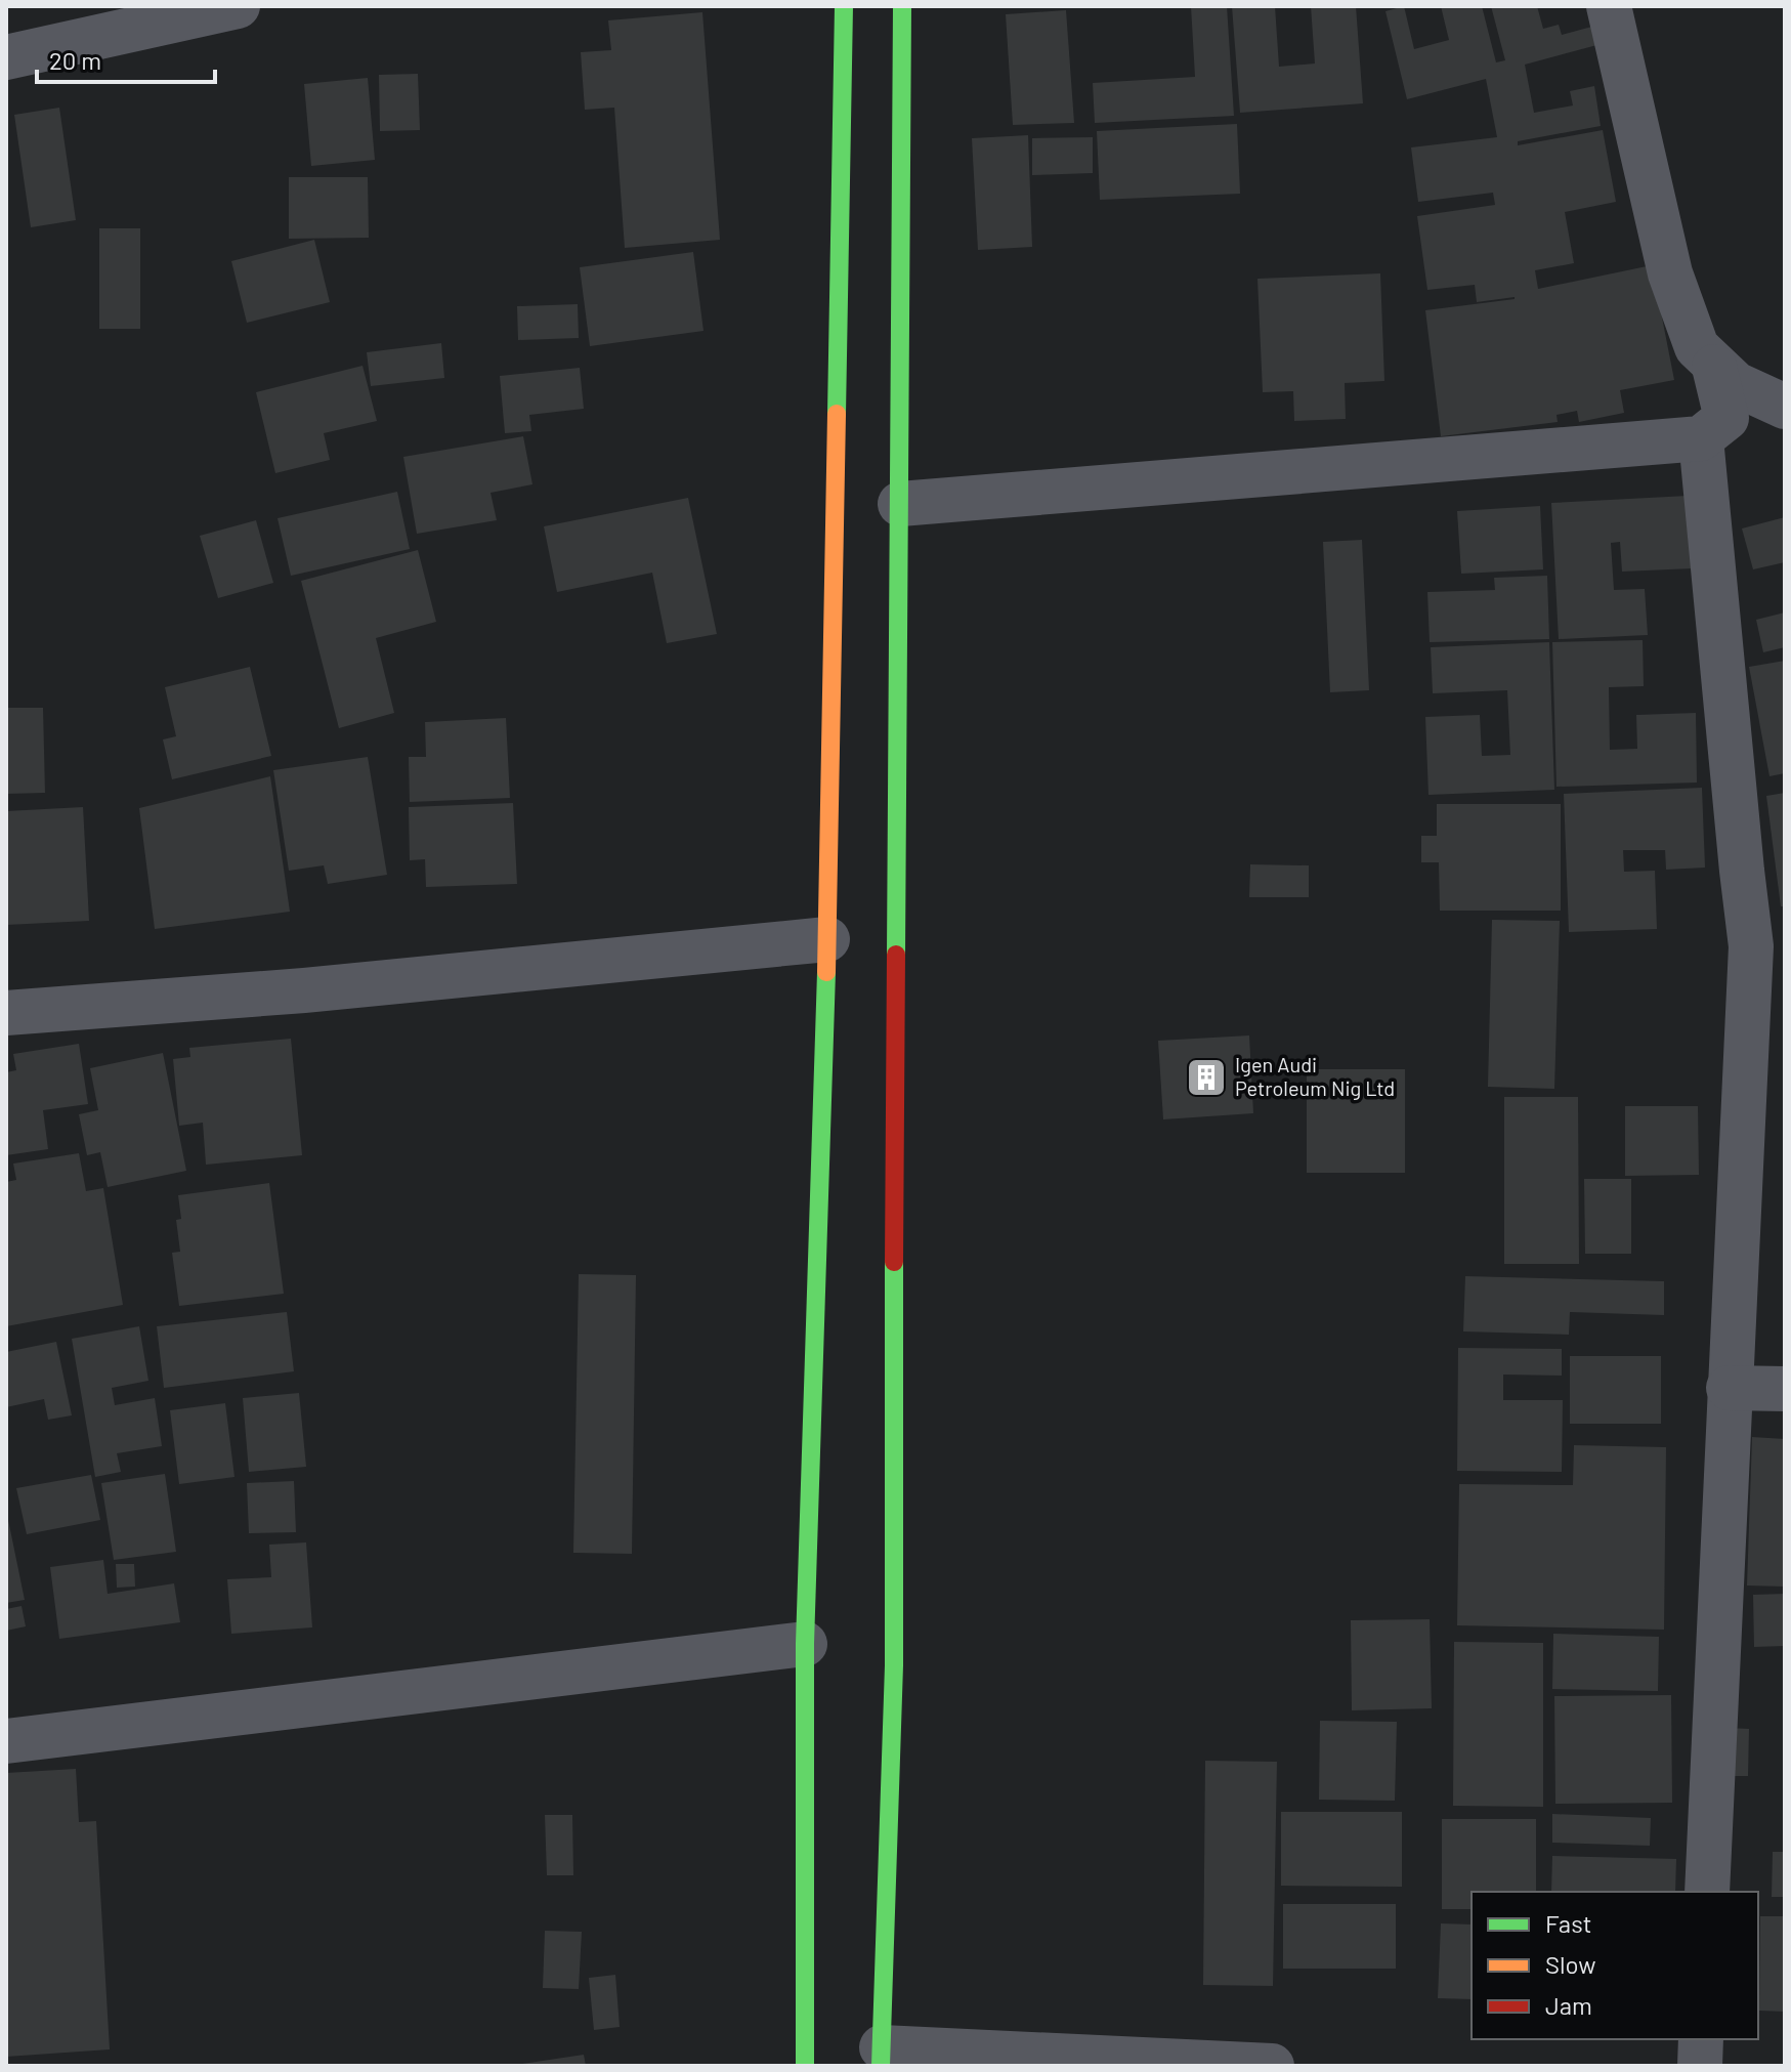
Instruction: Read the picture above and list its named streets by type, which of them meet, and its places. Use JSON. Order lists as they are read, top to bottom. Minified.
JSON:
{"places":{"building":["Igen Audi Petroleum Nig Ltd"]},"legend":["Fast","Slow","Jam"],"scale_bar":"20 m"}
